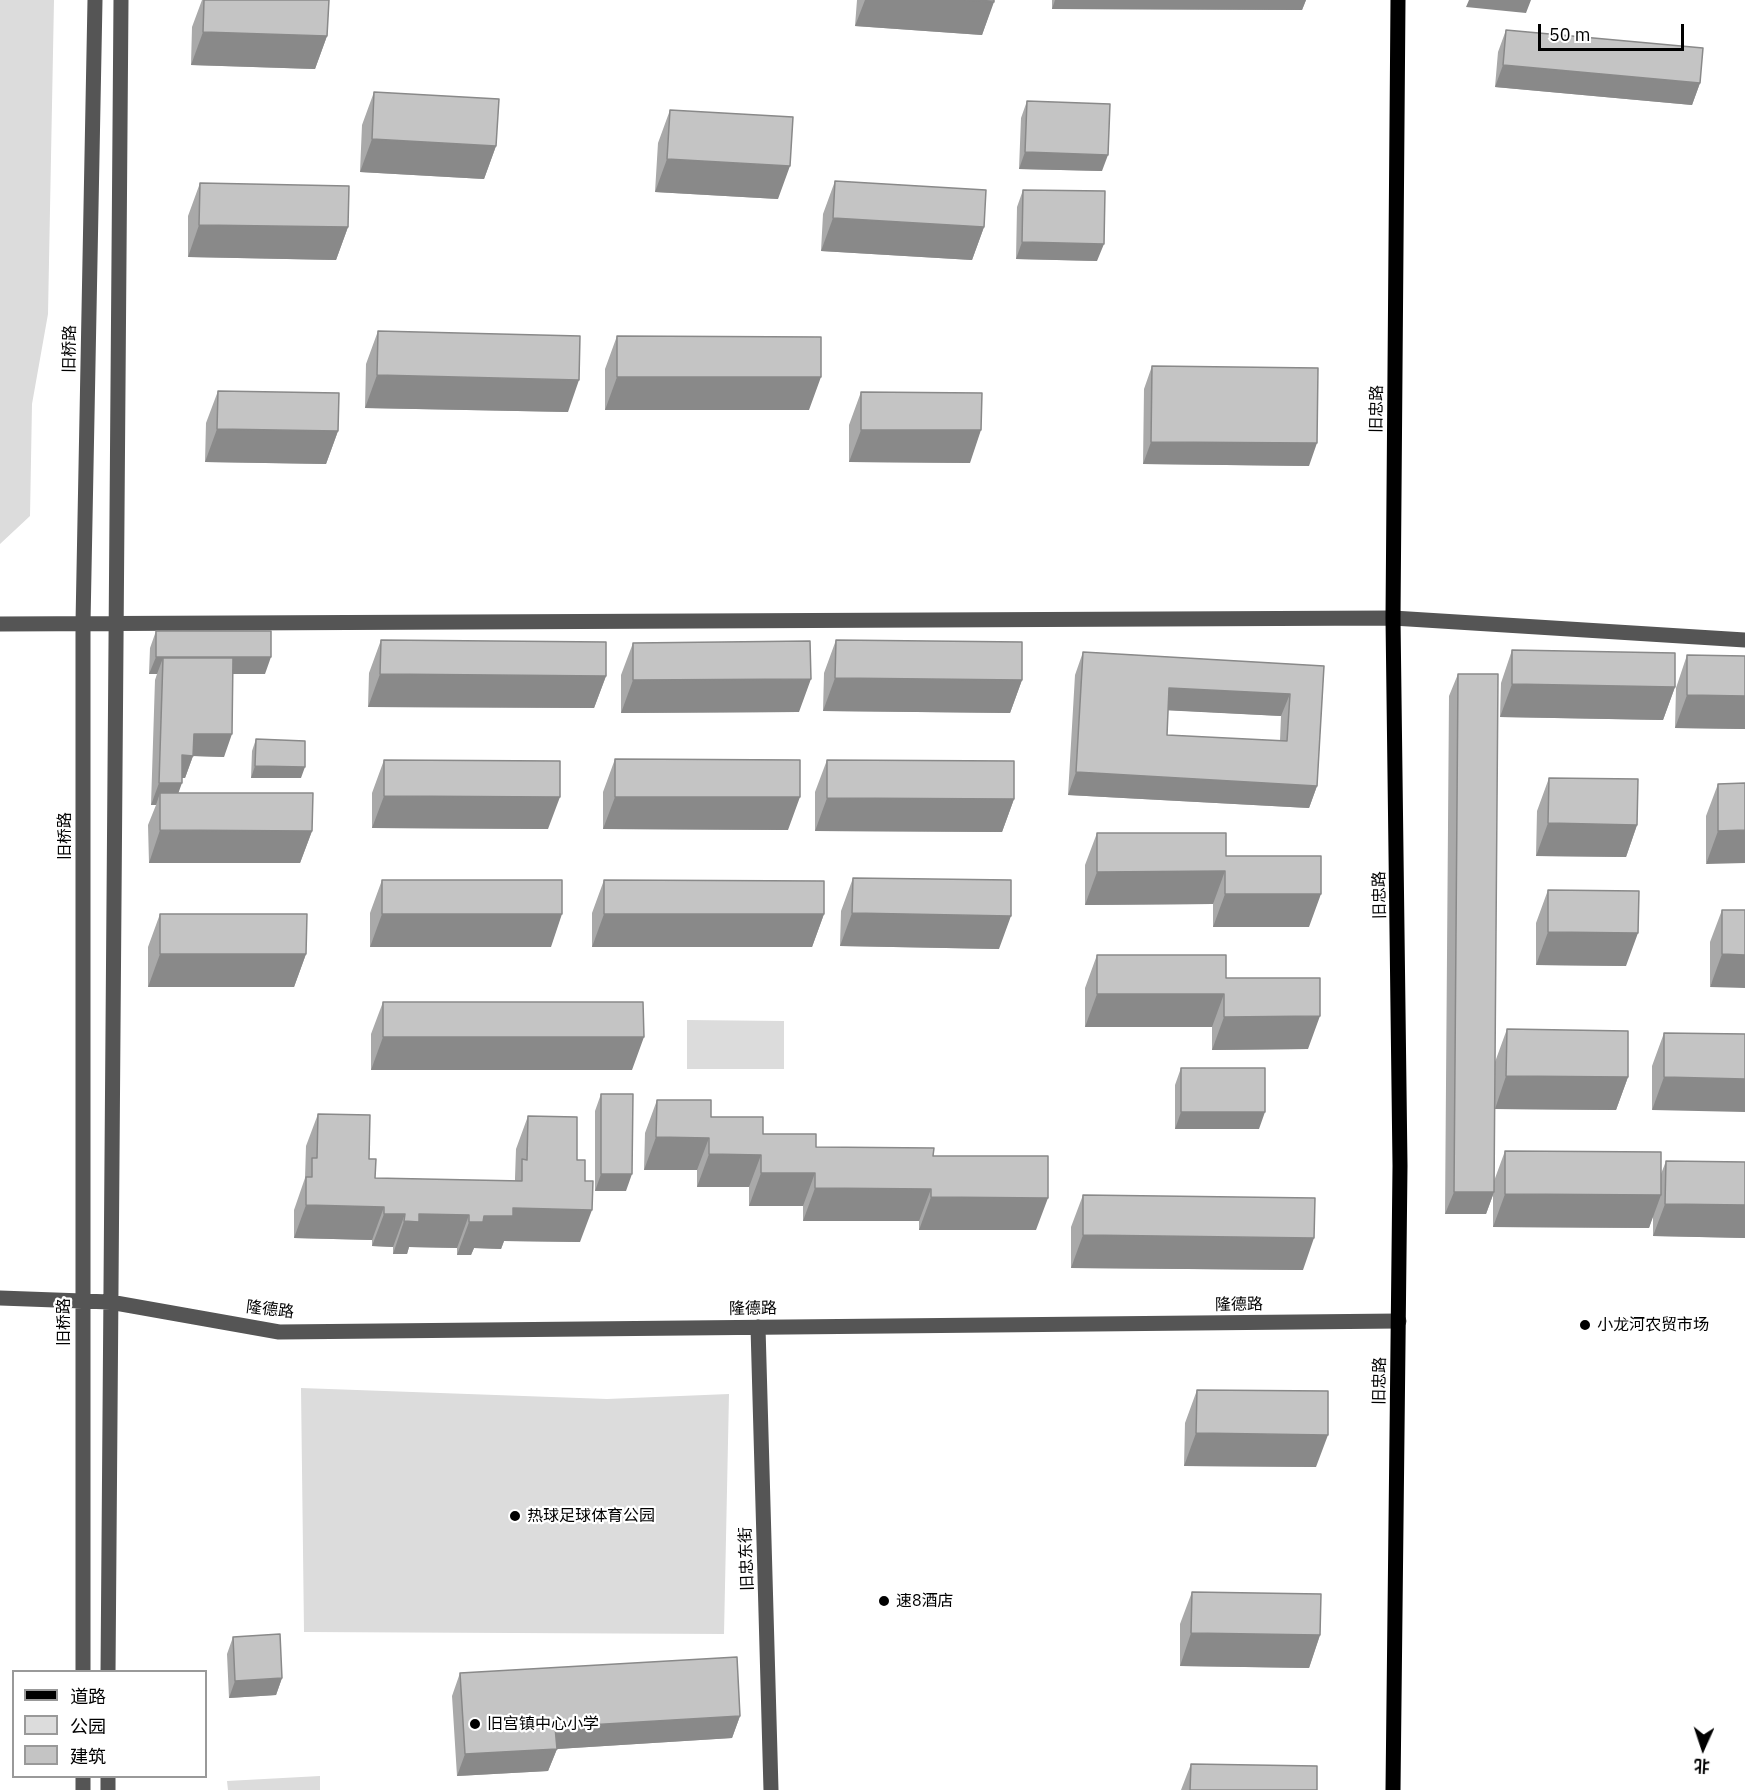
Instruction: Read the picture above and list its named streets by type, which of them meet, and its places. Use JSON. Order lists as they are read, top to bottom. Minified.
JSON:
{"streets":{"main road":["旧忠路"],"street":["旧桥路","隆德路","旧忠东街"]},"crossings":[["旧桥路","隆德路"],["旧忠路","隆德路"],["隆德路","旧忠东街"]],"places":["小龙河农贸市场","热球足球体育公园","速8酒店","旧宫镇中心小学"],"legend":["道路","公园","建筑"],"scale_bar":"50 m","north":"bottom"}
